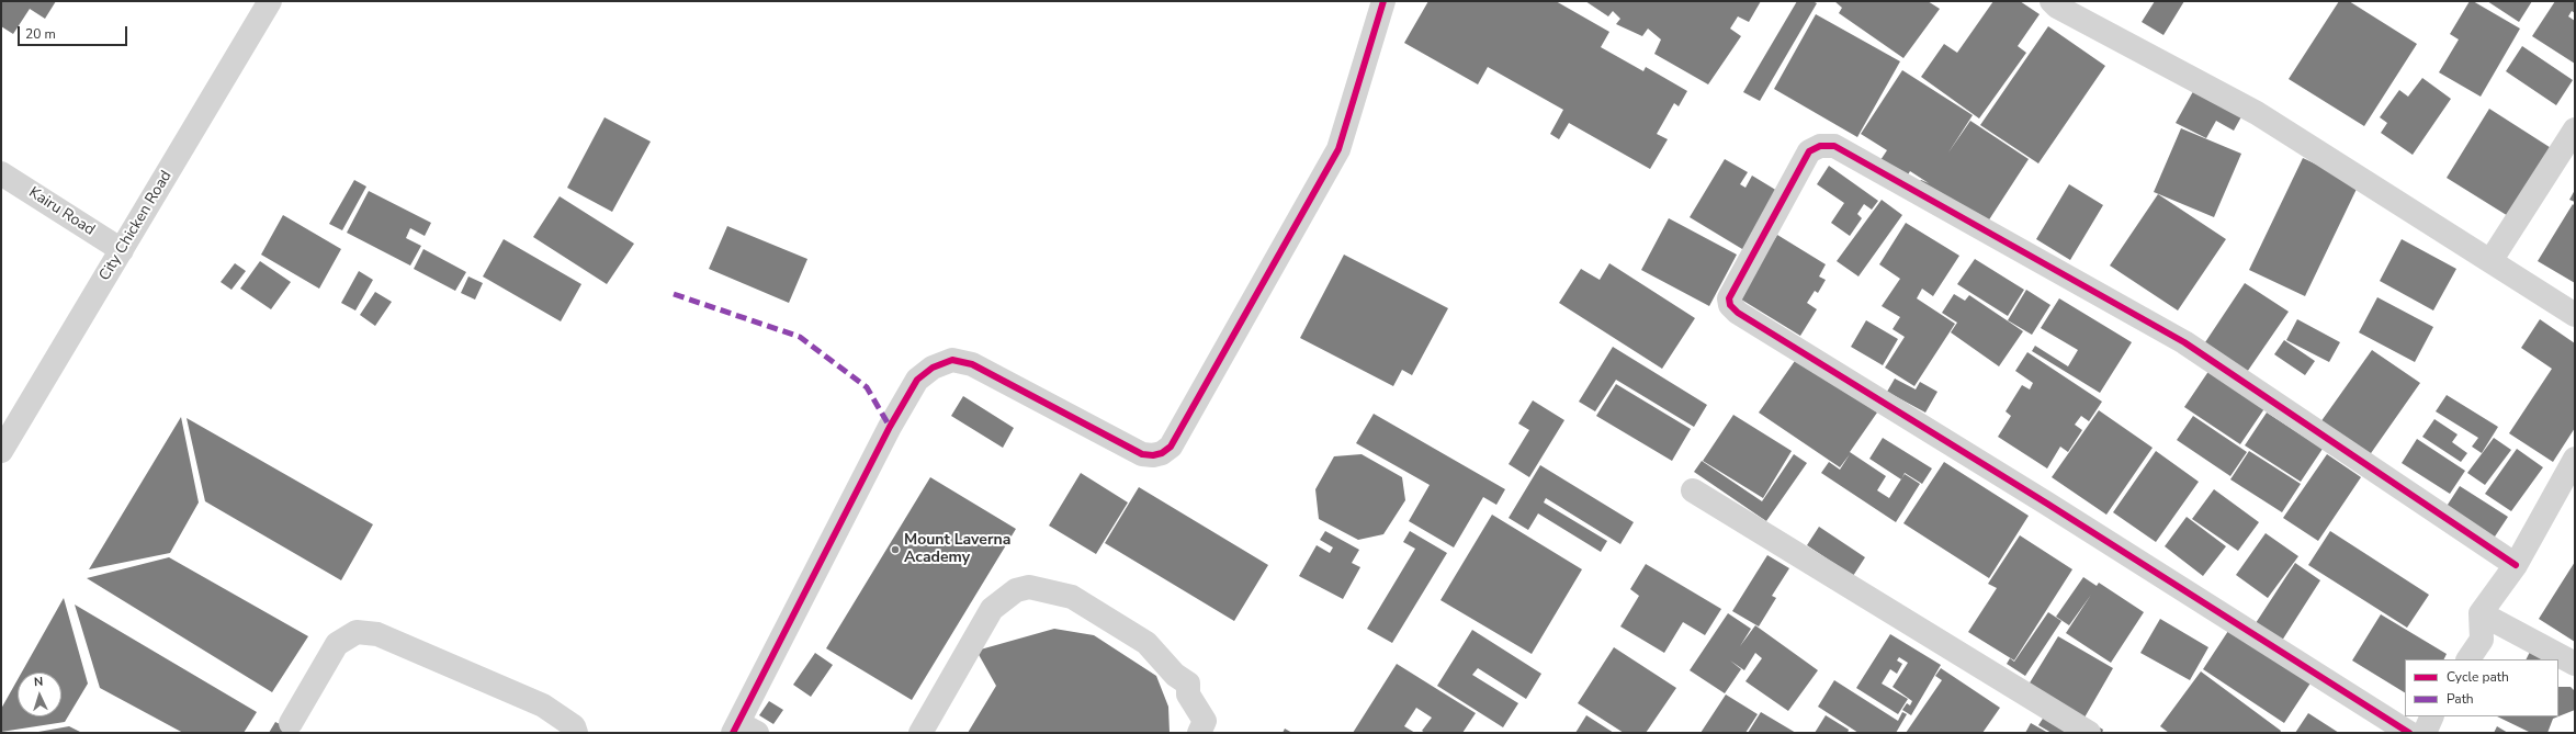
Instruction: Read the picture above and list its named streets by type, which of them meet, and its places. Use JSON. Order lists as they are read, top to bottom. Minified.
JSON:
{"streets":{"street":["Kairu Road","City Chicken Road"]},"crossings":[["Kairu Road","City Chicken Road"]],"places":["Mount Laverna Academy"],"legend":["Cycle path","Path"],"scale_bar":"20 m","north":"top"}
